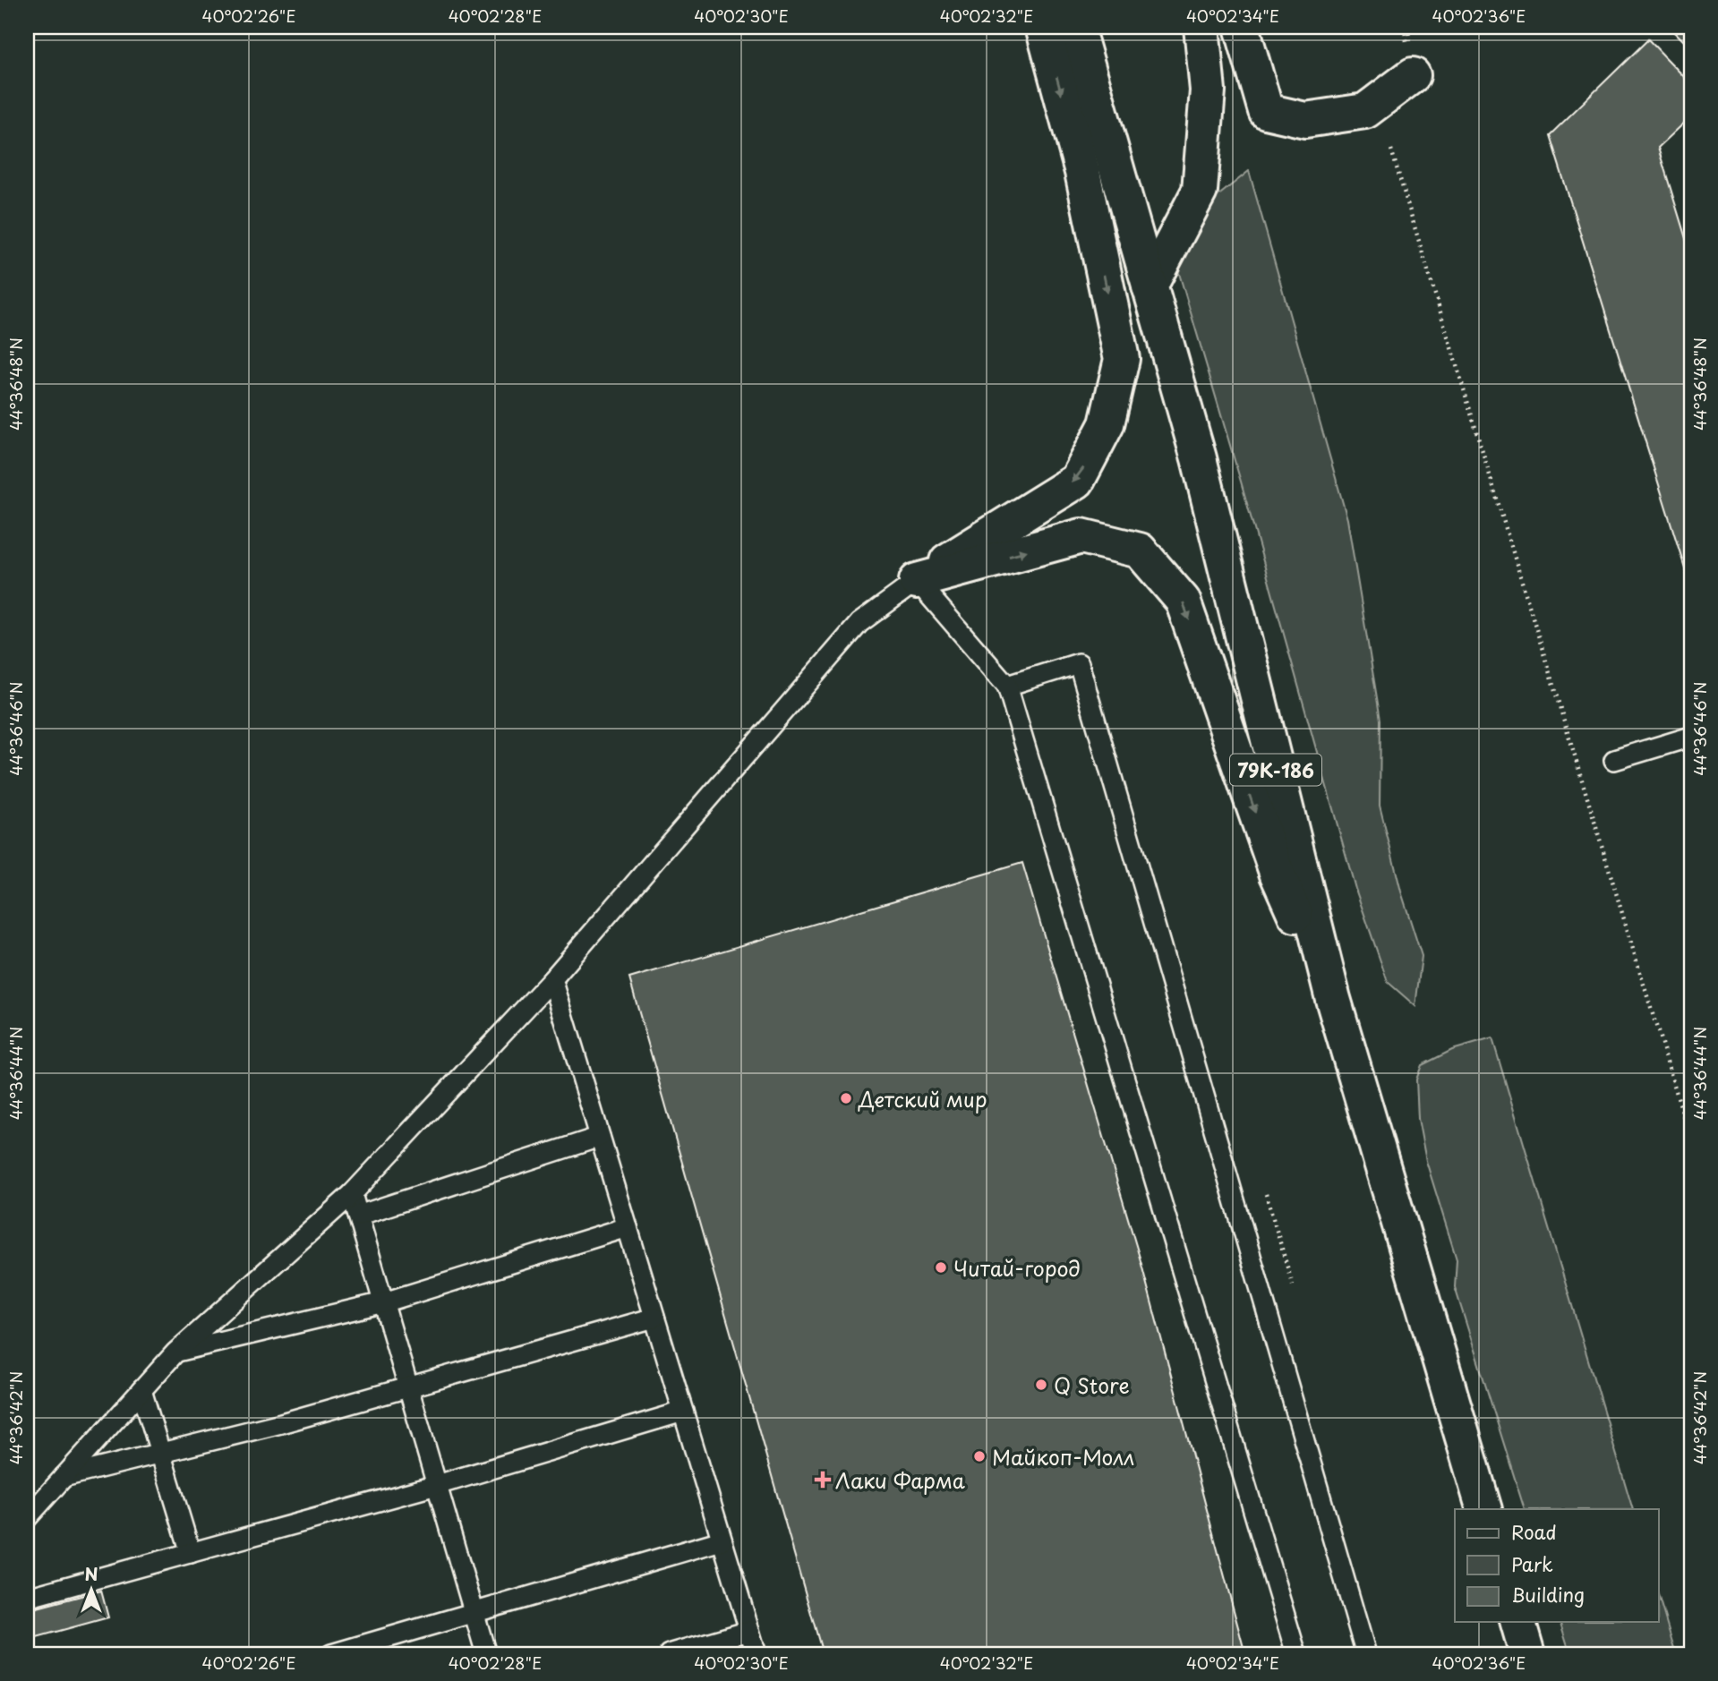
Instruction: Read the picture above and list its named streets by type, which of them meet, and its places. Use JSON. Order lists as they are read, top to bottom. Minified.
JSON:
{"streets":{"main road":["79К-186"]},"places":{"other":["Детский мир","Читай-город","Q Store","Майкоп-Молл"],"health":["Лаки Фарма"]},"legend":["Road","Park","Building"],"north":"top","coordinates":["40°02'26\"E","40°02'28\"E","40°02'30\"E","40°02'32\"E","40°02'34\"E","40°02'36\"E","44°36'48\"N","44°36'46\"N","44°36'44\"N","44°36'42\"N"]}
